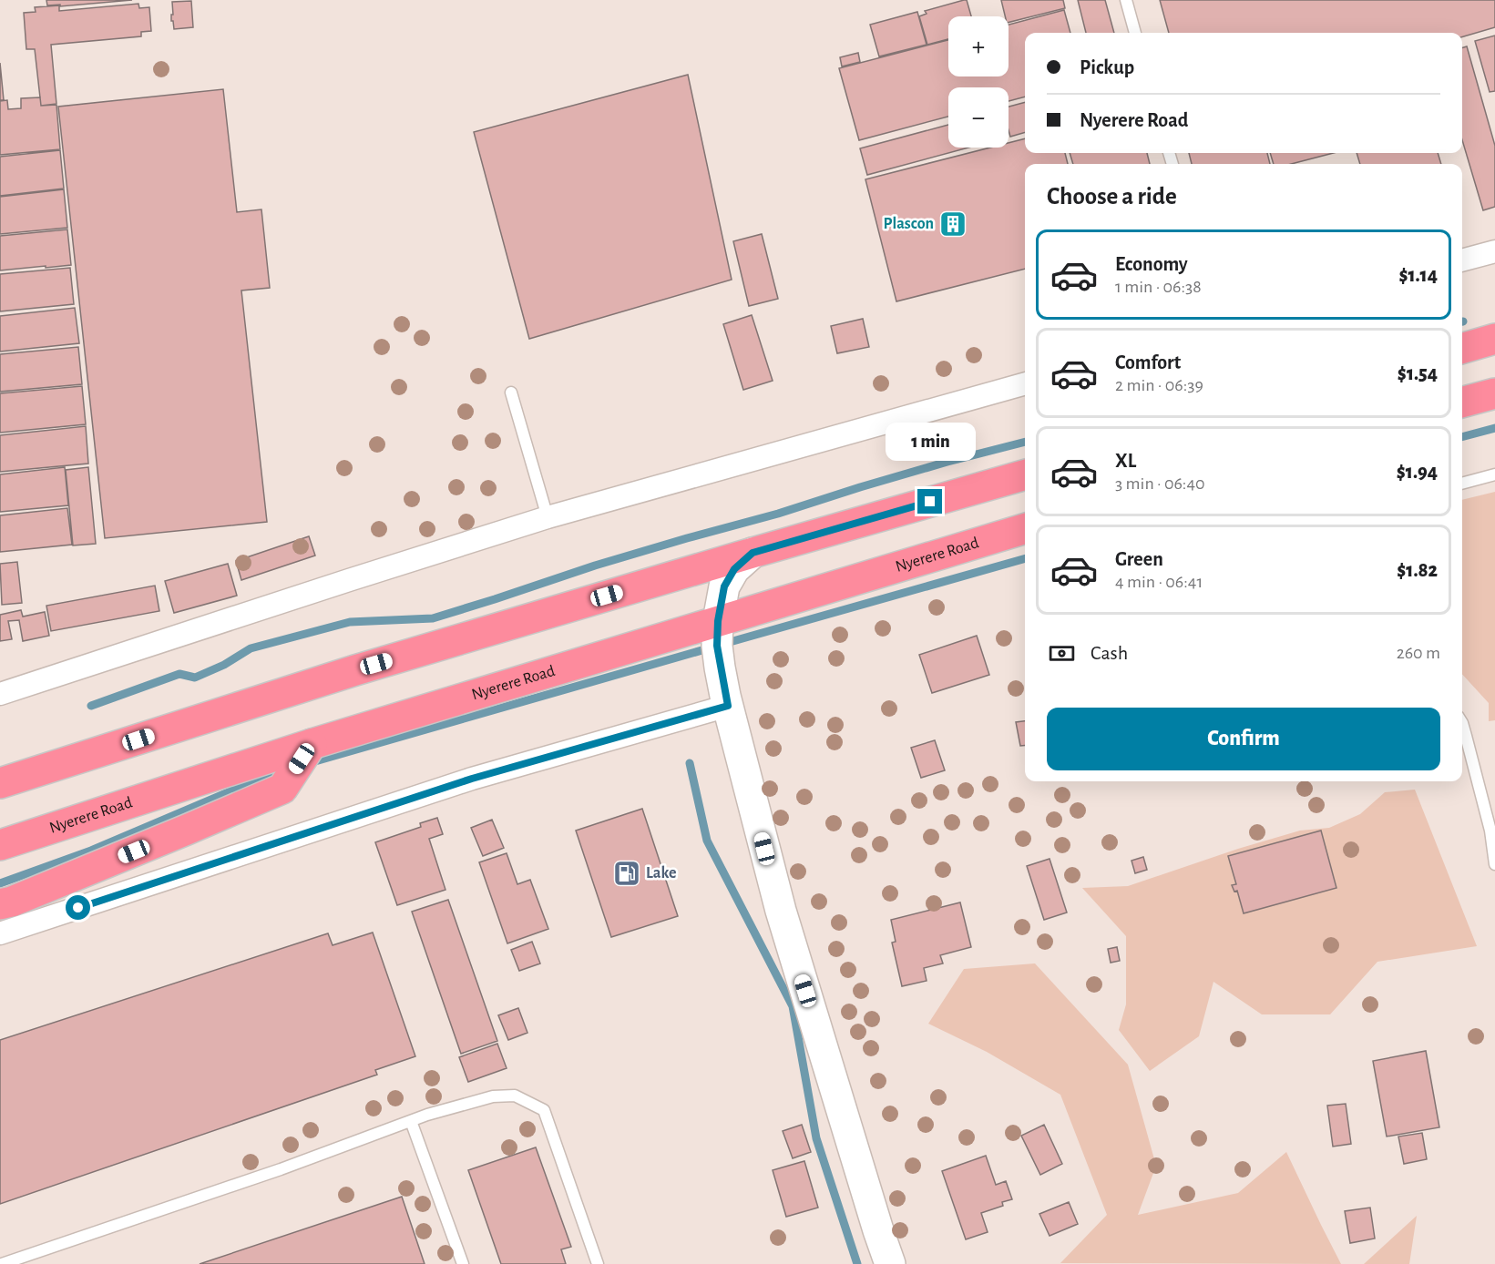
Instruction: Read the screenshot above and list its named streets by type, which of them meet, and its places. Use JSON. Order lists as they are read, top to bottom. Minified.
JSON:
{"streets":{"highway":["Nyerere Road"]},"places":{"building":["Plascon"],"fuel station":["Lake"]},"page":{"map_buttons":["+","−"],"banner":["Pickup","Nyerere Road"],"heading":"Choose a ride","list":[{"name":"Economy","note":"1 min · 06:38","value":"$1.14"},{"name":"Comfort","note":"2 min · 06:39","value":"$1.54"},{"name":"XL","note":"3 min · 06:40","value":"$1.94"},{"name":"Green","note":"4 min · 06:41","value":"$1.82"}],"bubble":"1 min","pay":["Cash","260 m"],"buttons":"Confirm"}}
